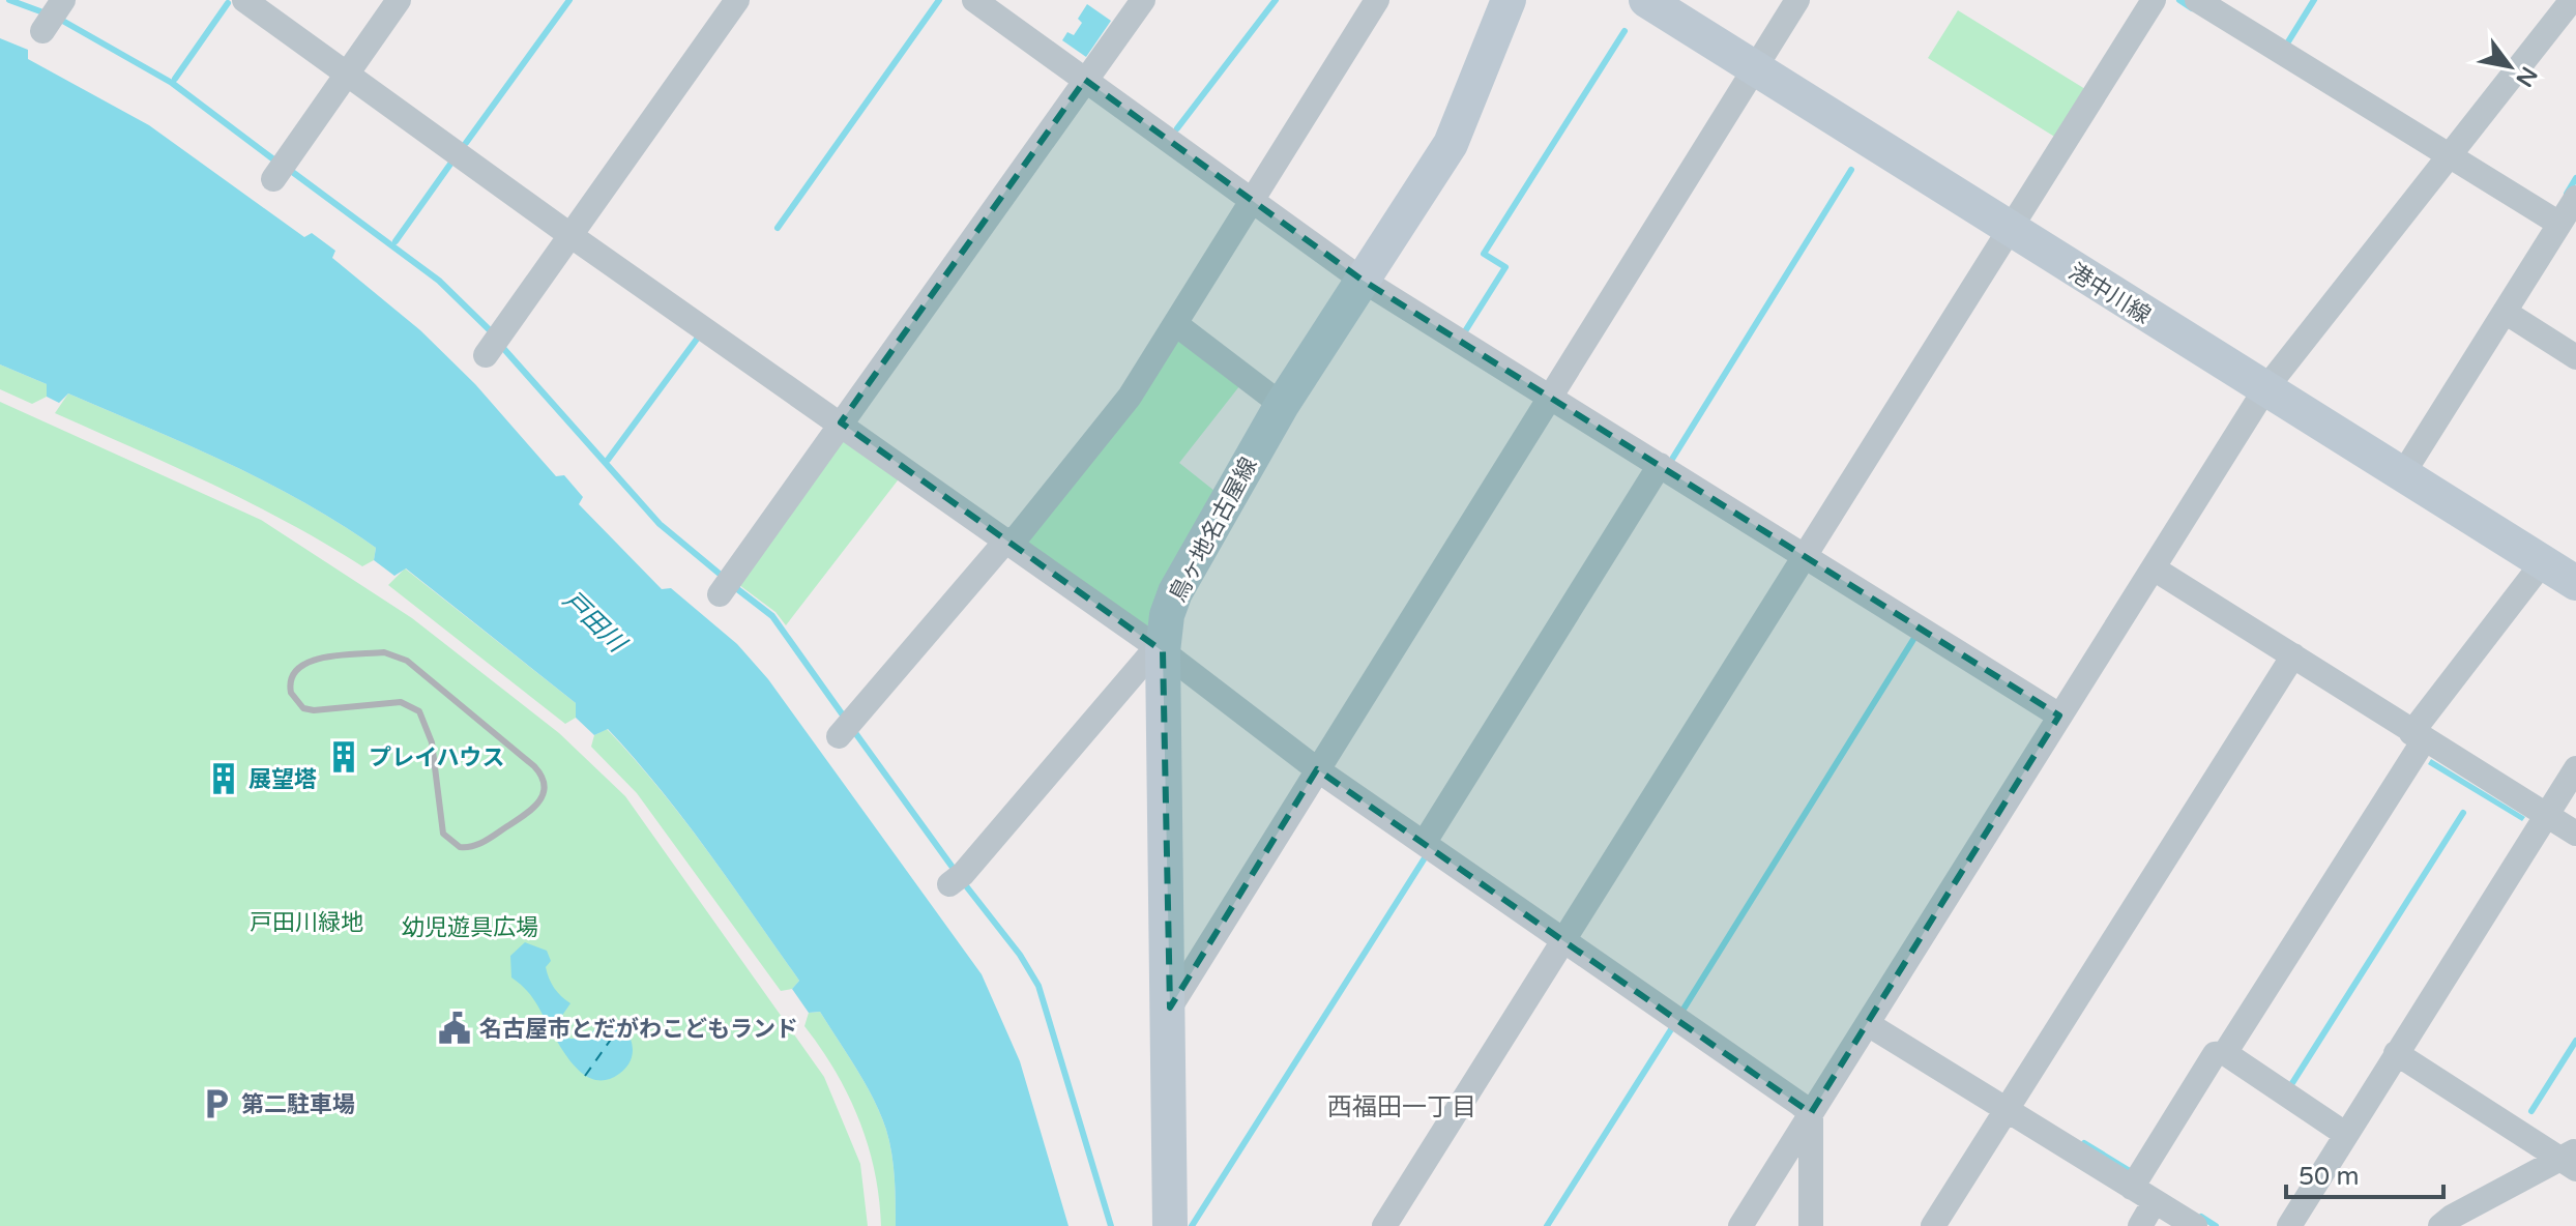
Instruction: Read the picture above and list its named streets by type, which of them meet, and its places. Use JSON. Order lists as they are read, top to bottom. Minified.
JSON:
{"streets":{"main road":["港中川線","鳥ヶ地名古屋線"]},"districts":["西福田一丁目"],"water":["戸田川"],"parks":["戸田川緑地","幼児遊具広場"],"places":{"building":["プレイハウス","展望塔"],"public building":["名古屋市とだがわこどもランド"],"parking":["第二駐車場"]},"scale_bar":"50 m","north":"bottom right"}
